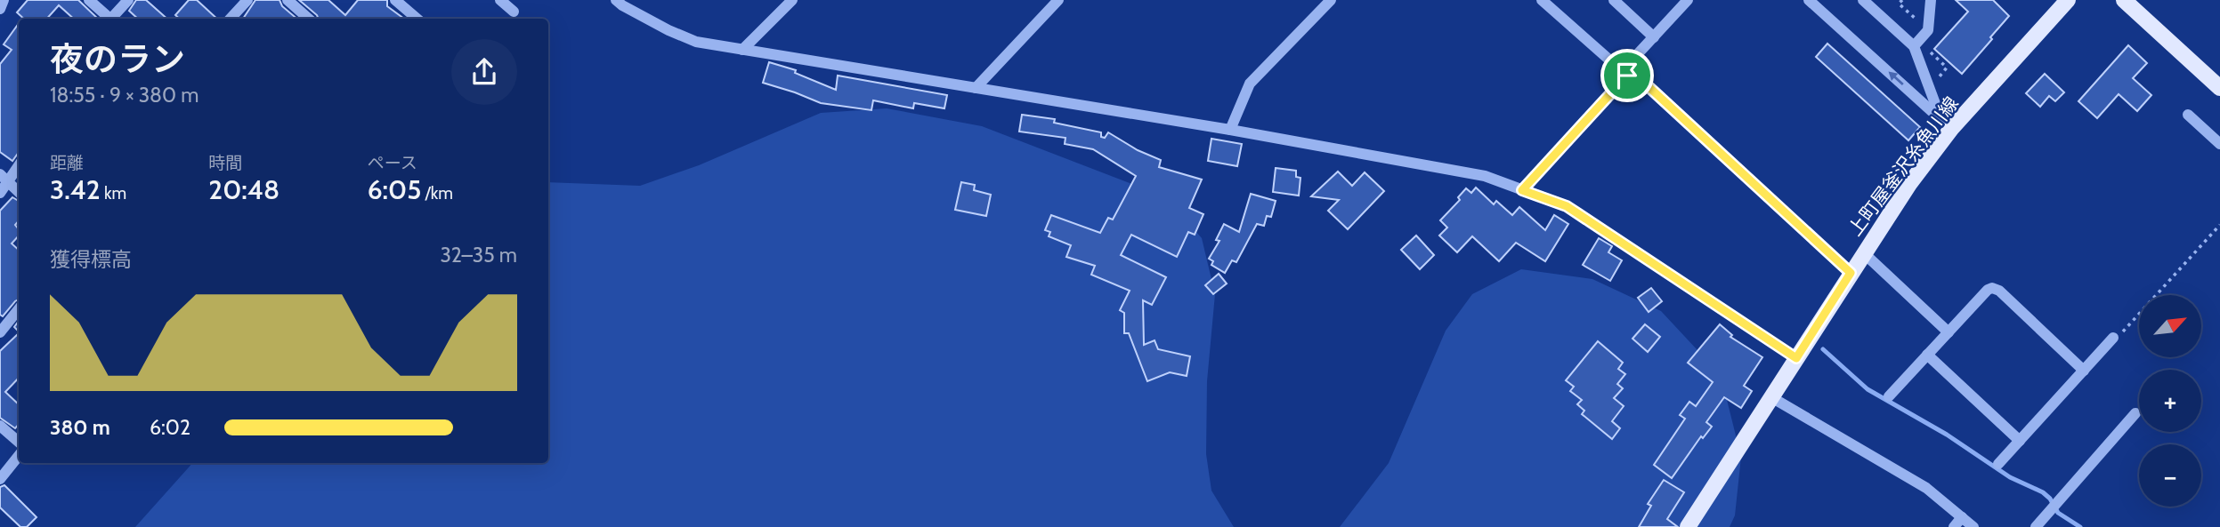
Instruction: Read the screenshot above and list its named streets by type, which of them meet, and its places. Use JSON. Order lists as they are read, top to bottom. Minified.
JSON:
{"streets":{"main road":["上町屋釜沢糸魚川線"]},"north":"top right","page":{"heading":["夜のラン","18:55 · 9 × 380 m"],"stats":[["距離","3.42 km"],["時間","20:48"],["ペース","6:05 /km"]],"chart":["獲得標高","32–35 m"],"map_buttons":["+","−"],"list":[{"name":"380 m","note":"6:02"}]}}
